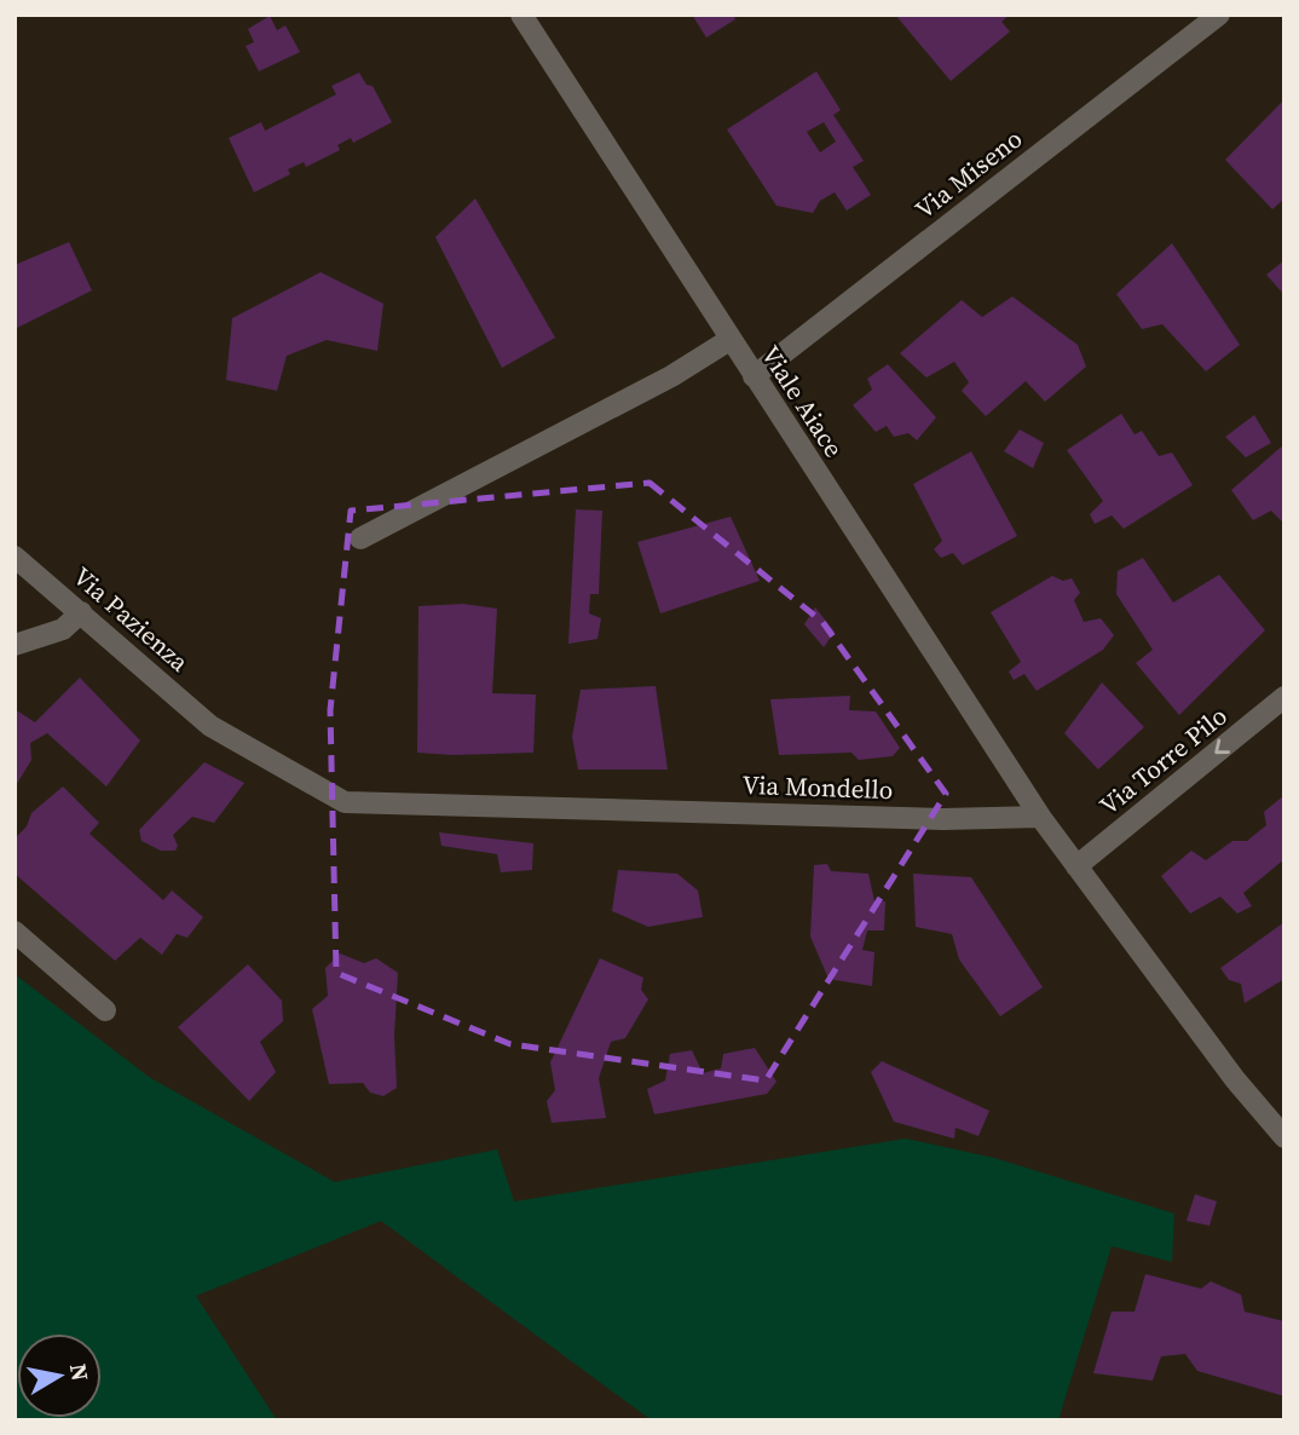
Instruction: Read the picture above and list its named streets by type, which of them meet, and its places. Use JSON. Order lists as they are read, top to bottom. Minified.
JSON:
{"streets":{"street":["Via Miseno","Viale Aiace","Via Pazienza","Via Torre Pilo","Via Mondello"]},"crossings":[["Via Miseno","Viale Aiace"],["Viale Aiace","Via Mondello"],["Via Pazienza","Via Mondello"]],"one_way":["Via Torre Pilo"],"north":"right"}
